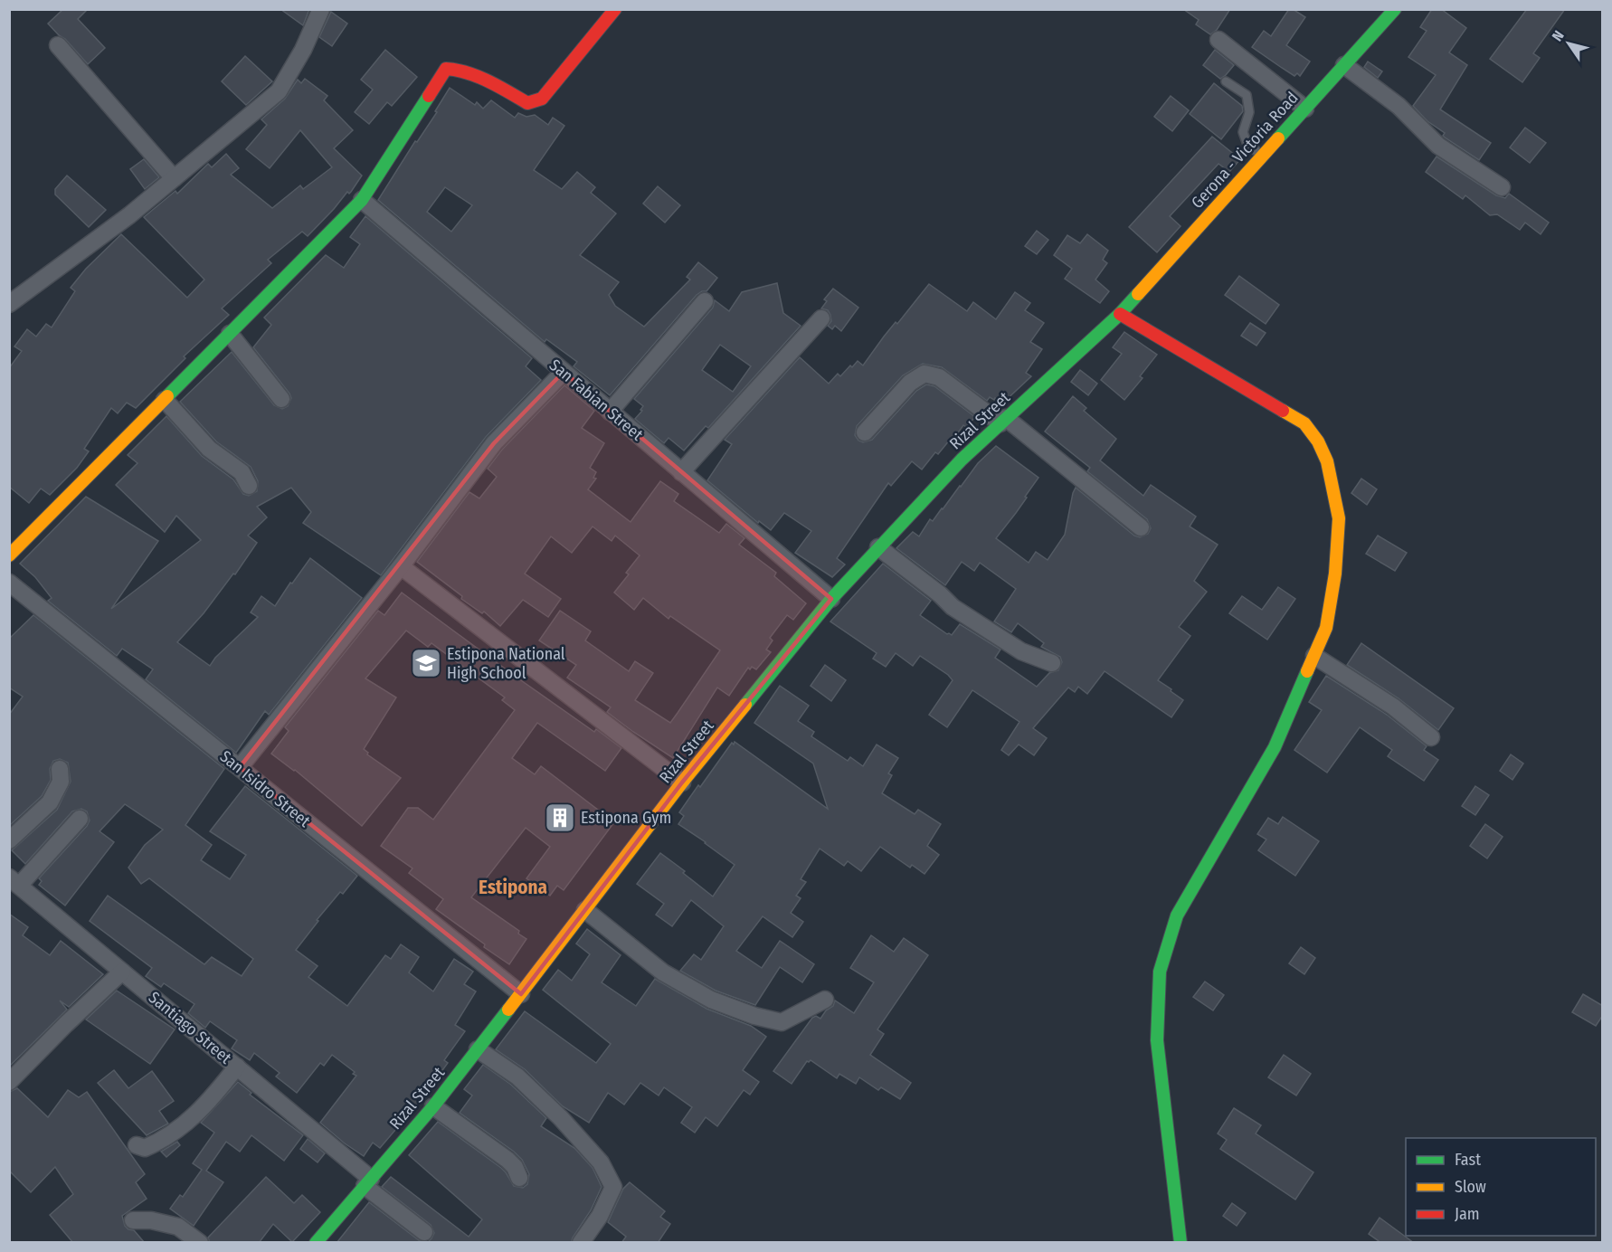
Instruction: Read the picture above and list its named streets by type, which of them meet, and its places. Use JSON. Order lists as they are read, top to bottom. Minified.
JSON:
{"streets":{"street":["Gerona - Victoria Road","San Fabian Street","Rizal Street","San Isidro Street","Santiago Street"]},"crossings":[["Gerona - Victoria Road","Rizal Street"],["San Fabian Street","Rizal Street"],["Rizal Street","San Isidro Street"],["Rizal Street","Santiago Street"]],"districts":["Estipona"],"places":{"school or university":["Estipona National High School"],"building":["Estipona Gym"]},"legend":["Fast","Slow","Jam"],"north":"top left"}
